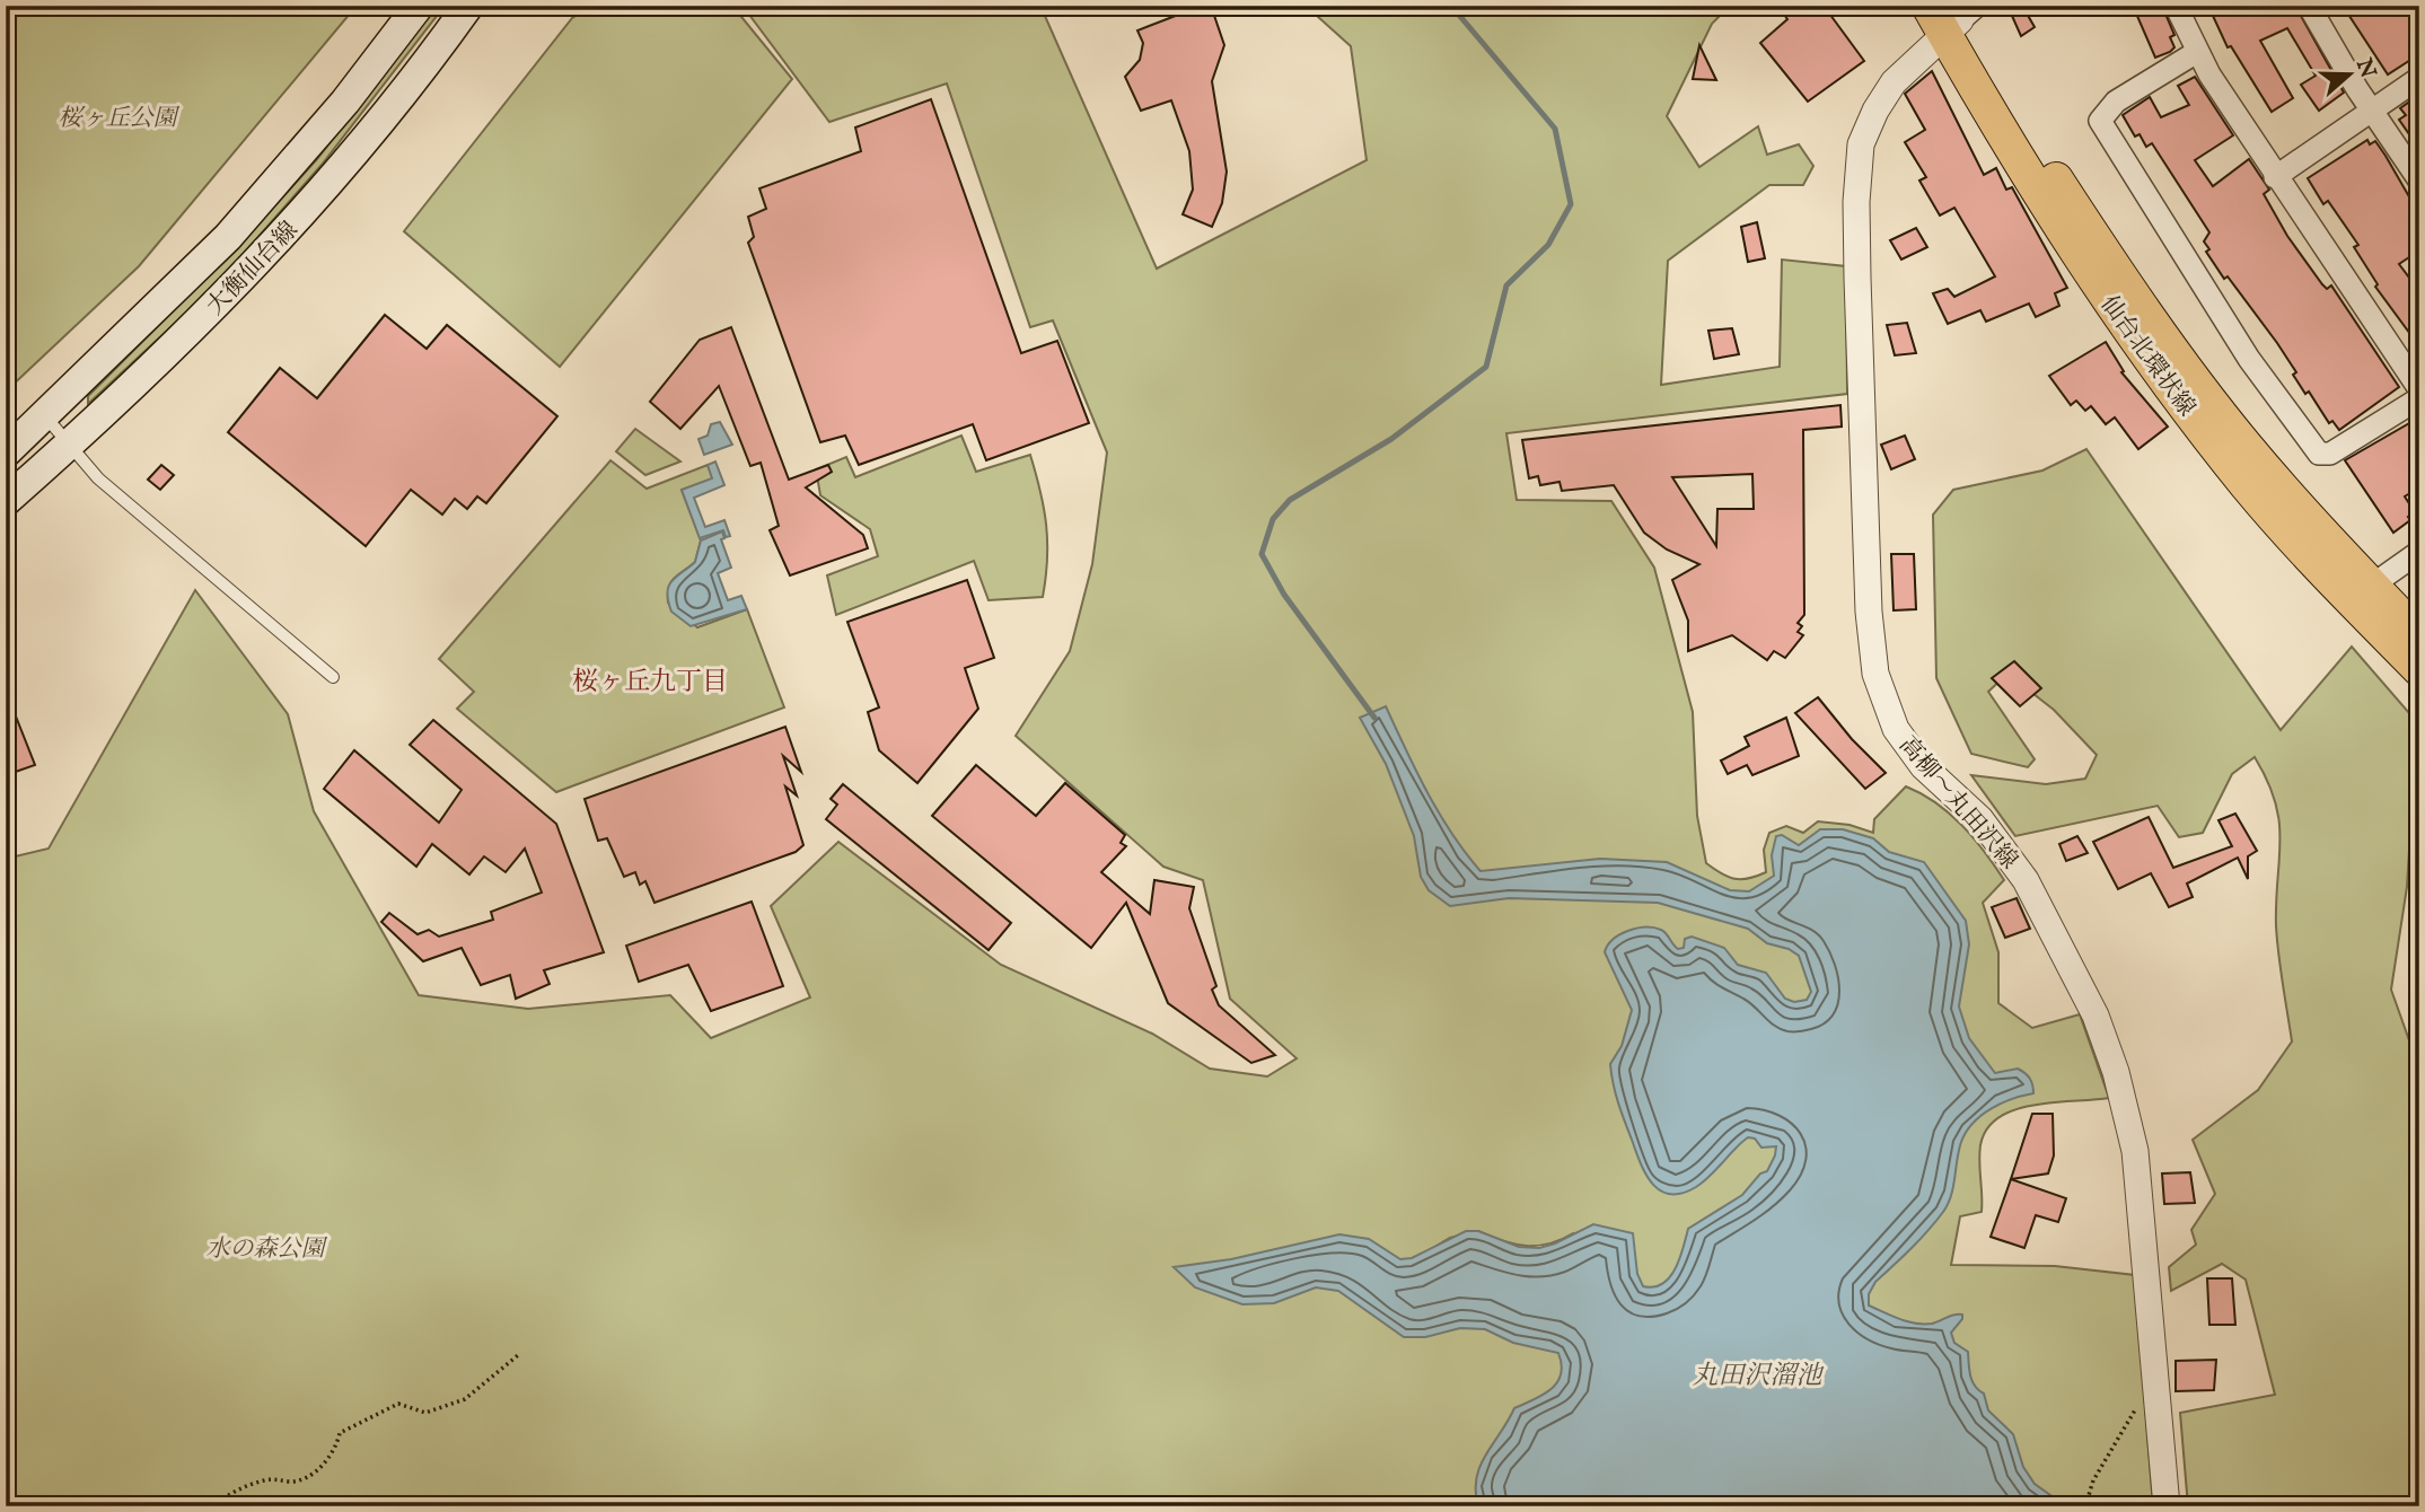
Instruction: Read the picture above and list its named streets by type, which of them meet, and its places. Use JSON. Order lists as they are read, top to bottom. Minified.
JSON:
{"streets":{"main road":["大衡仙台線","仙台北環状線"],"street":["高柳～丸田沢線"]},"crossings":[["仙台北環状線","高柳～丸田沢線"]],"districts":["桜ヶ丘九丁目"],"water":["丸田沢溜池"],"parks":["桜ヶ丘公園","水の森公園"],"north":"right"}
